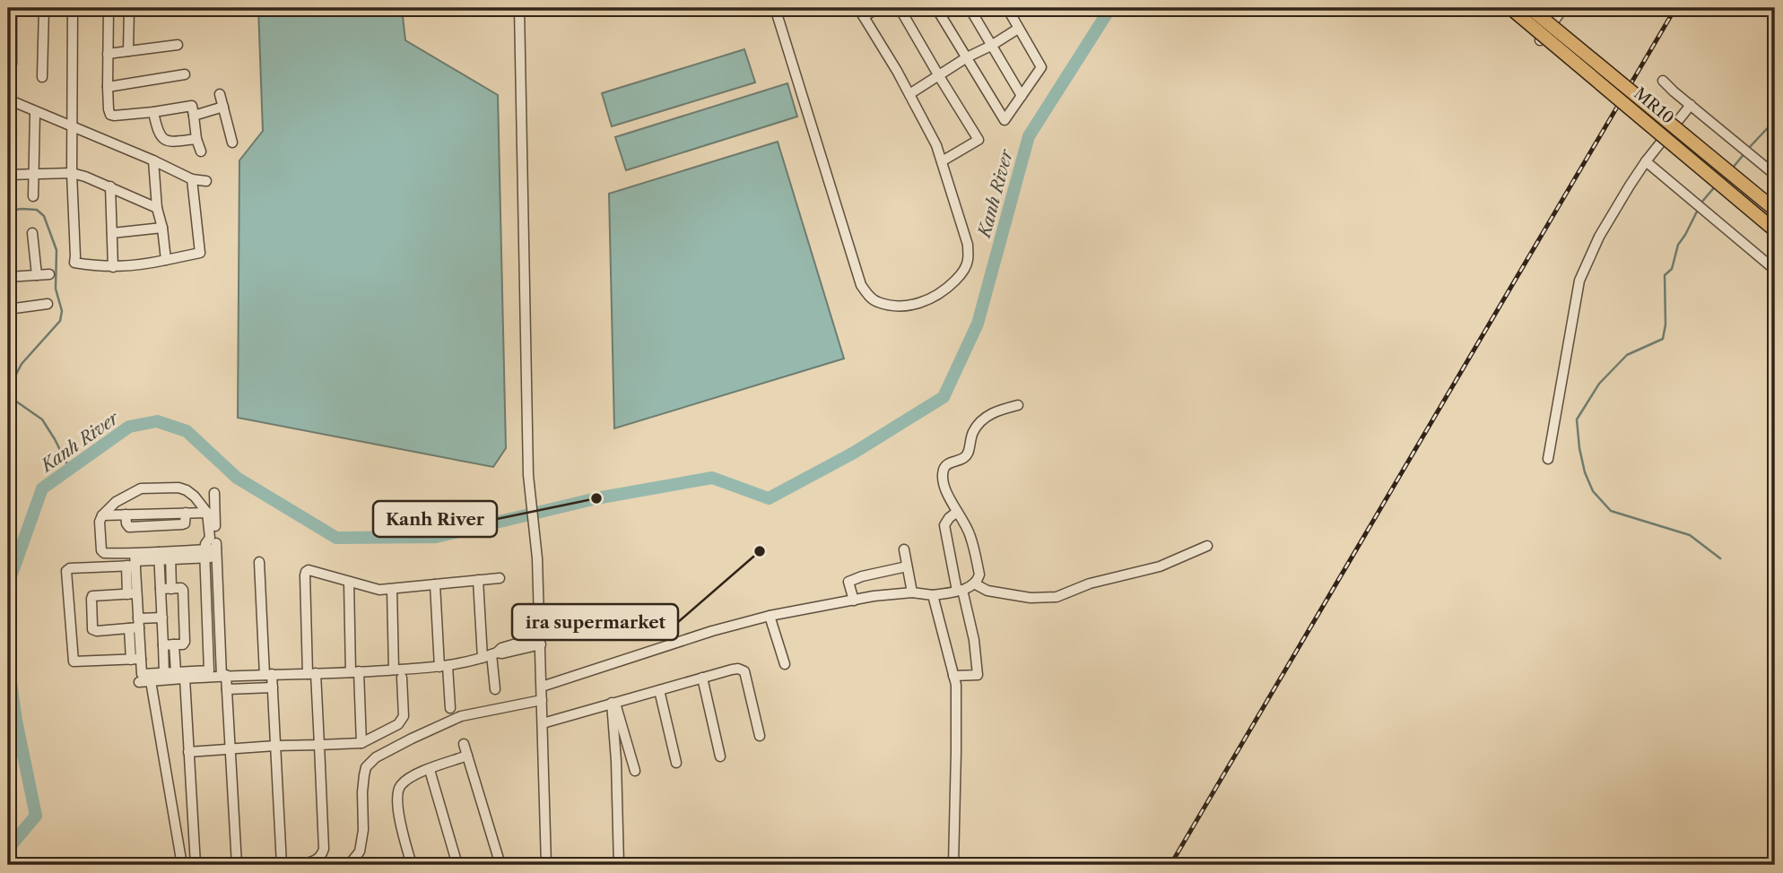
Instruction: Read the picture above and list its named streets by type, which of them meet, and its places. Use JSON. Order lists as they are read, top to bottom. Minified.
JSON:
{"streets":{"main road":["MR10"]},"water":["Kanh River"],"places":["Kanh River","ira supermarket"]}
